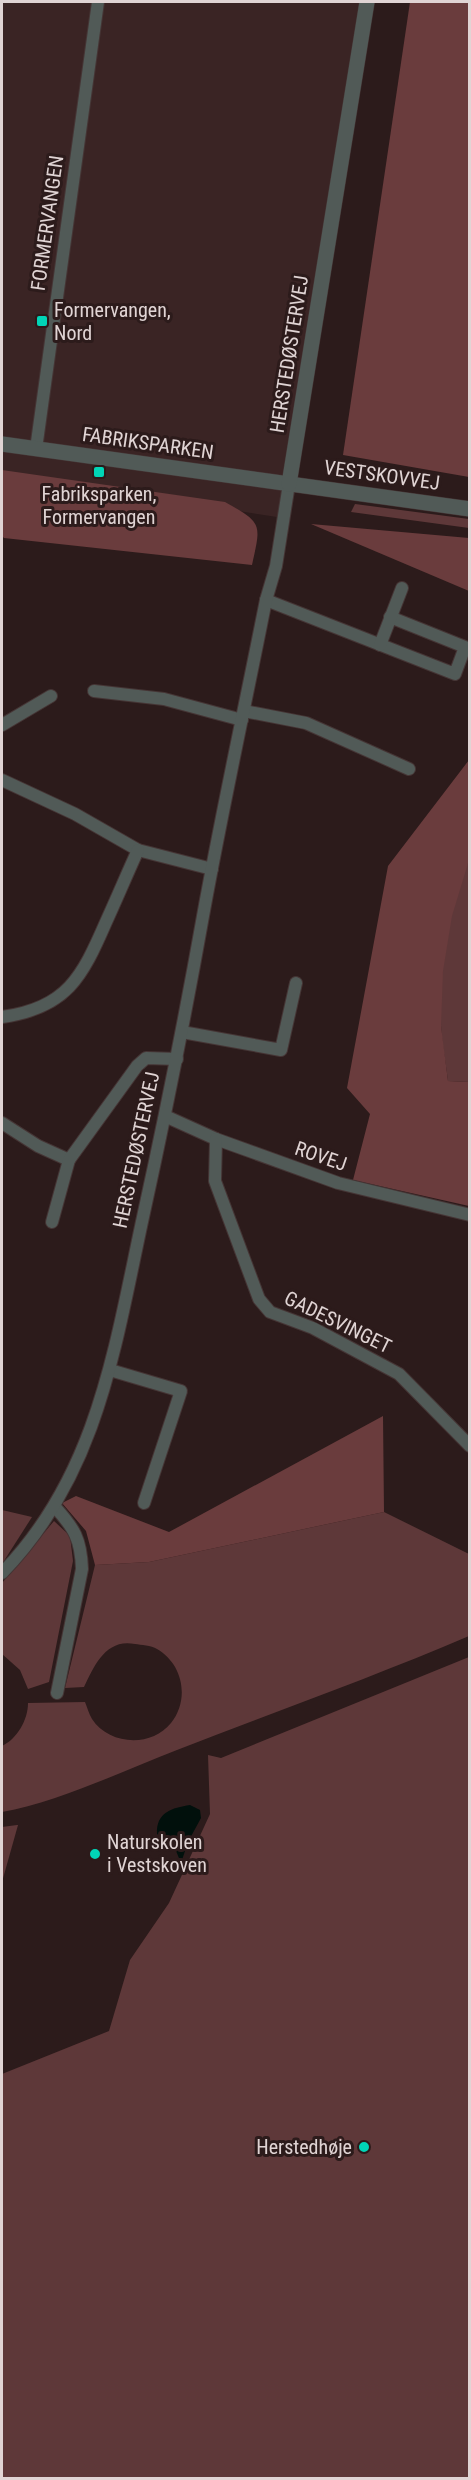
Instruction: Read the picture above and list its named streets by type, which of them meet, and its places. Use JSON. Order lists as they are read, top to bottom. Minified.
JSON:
{"streets":{"street":["FORMERVANGEN","HERSTEDØSTERVEJ","FABRIKSPARKEN","VESTSKOVVEJ","ROVEJ","GADESVINGET"]},"crossings":[["FORMERVANGEN","FABRIKSPARKEN"],["HERSTEDØSTERVEJ","FABRIKSPARKEN"],["HERSTEDØSTERVEJ","VESTSKOVVEJ"],["HERSTEDØSTERVEJ","ROVEJ"],["FABRIKSPARKEN","VESTSKOVVEJ"],["ROVEJ","GADESVINGET"]],"places":{"transit":["Formervangen, Nord","Fabriksparken, Formervangen"],"other":["Naturskolen i Vestskoven","Herstedhøje"]}}
